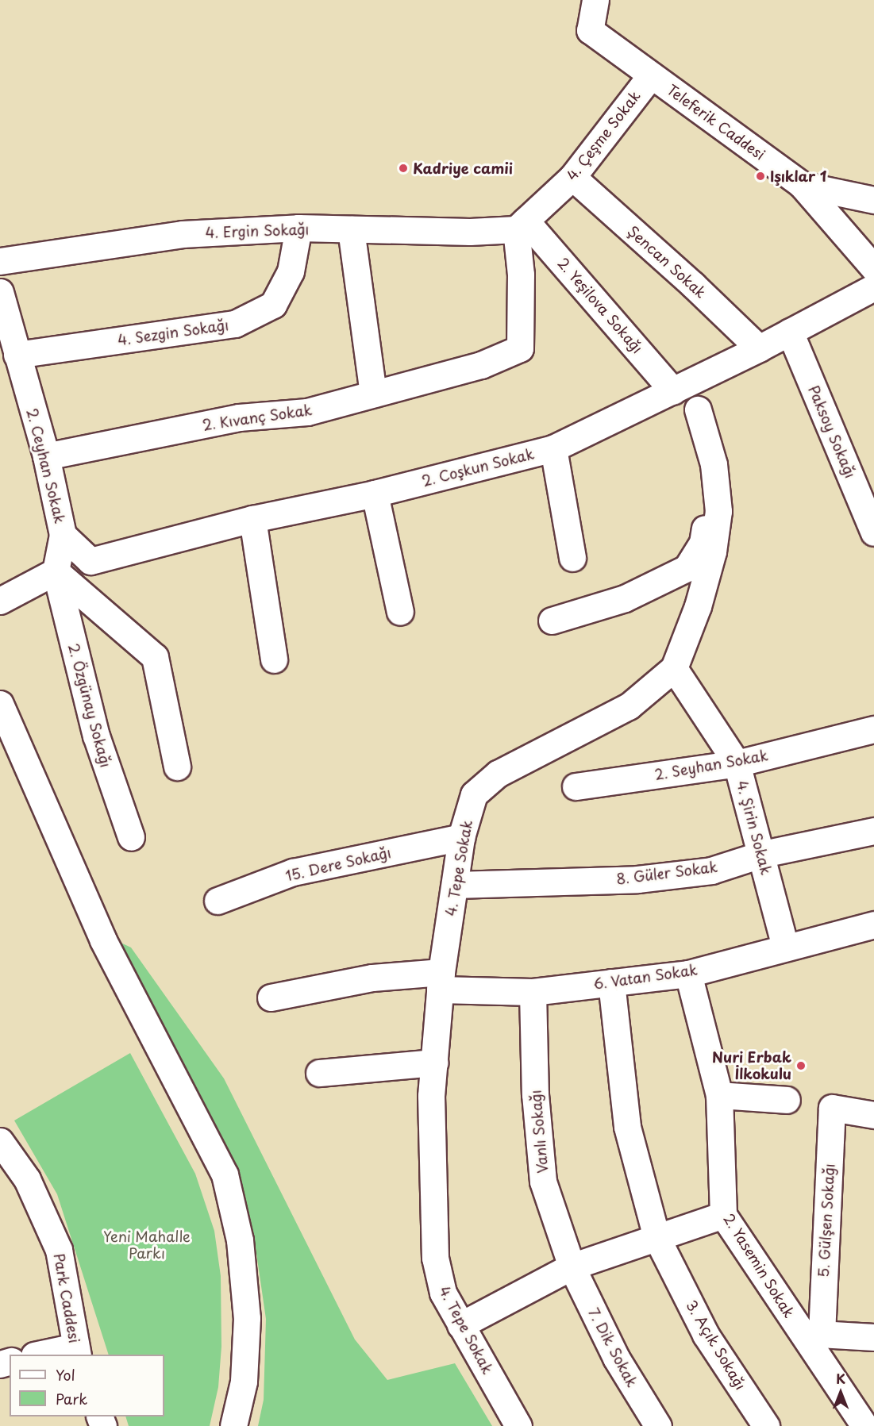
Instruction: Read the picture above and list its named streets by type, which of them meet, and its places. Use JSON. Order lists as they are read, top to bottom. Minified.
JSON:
{"streets":{"street":["Teleferik Caddesi","4. Çeşme Sokak","4. Ergin Sokağı","Şencan Sokak","2. Yeşilova Sokağı","4. Sezgin Sokağı","2. Kıvanç Sokak","Paksoy Sokağı","2. Ceyhan Sokak","2. Coşkun Sokak","2. Özgünay Sokağı","2. Seyhan Sokak","4. Şirin Sokak","15. Dere Sokağı","4. Tepe Sokak","8. Güler Sokak","6. Vatan Sokak","Vanlı Sokağı","5. Gülşen Sokağı","2. Yasemin Sokak","Park Caddesi","3. Açık Sokağı","7. Dik Sokak"]},"crossings":[["Teleferik Caddesi","4. Çeşme Sokak"],["4. Çeşme Sokak","4. Ergin Sokağı"],["4. Çeşme Sokak","Şencan Sokak"],["4. Çeşme Sokak","2. Yeşilova Sokağı"],["4. Çeşme Sokak","2. Kıvanç Sokak"],["4. Ergin Sokağı","2. Yeşilova Sokağı"],["4. Ergin Sokağı","4. Sezgin Sokağı"],["4. Ergin Sokağı","2. Kıvanç Sokak"],["Şencan Sokak","2. Coşkun Sokak"],["2. Yeşilova Sokağı","2. Kıvanç Sokak"],["2. Yeşilova Sokağı","2. Coşkun Sokak"],["2. Yeşilova Sokağı","4. Tepe Sokak"],["4. Sezgin Sokağı","2. Ceyhan Sokak"],["2. Kıvanç Sokak","2. Ceyhan Sokak"],["Paksoy Sokağı","2. Coşkun Sokak"],["2. Ceyhan Sokak","2. Coşkun Sokak"],["2. Ceyhan Sokak","2. Özgünay Sokağı"],["2. Seyhan Sokak","4. Şirin Sokak"],["4. Şirin Sokak","4. Tepe Sokak"],["4. Şirin Sokak","8. Güler Sokak"],["4. Şirin Sokak","6. Vatan Sokak"],["15. Dere Sokağı","4. Tepe Sokak"],["4. Tepe Sokak","8. Güler Sokak"],["4. Tepe Sokak","6. Vatan Sokak"],["6. Vatan Sokak","Vanlı Sokağı"],["6. Vatan Sokak","2. Yasemin Sokak"],["6. Vatan Sokak","3. Açık Sokağı"],["Vanlı Sokağı","7. Dik Sokak"],["5. Gülşen Sokağı","2. Yasemin Sokak"]],"parks":["Yeni Mahalle Parkı"],"places":["Kadriye camii","Işıklar 1","Nuri Erbak İlkokulu"],"legend":["Yol","Park"],"north":"top"}
